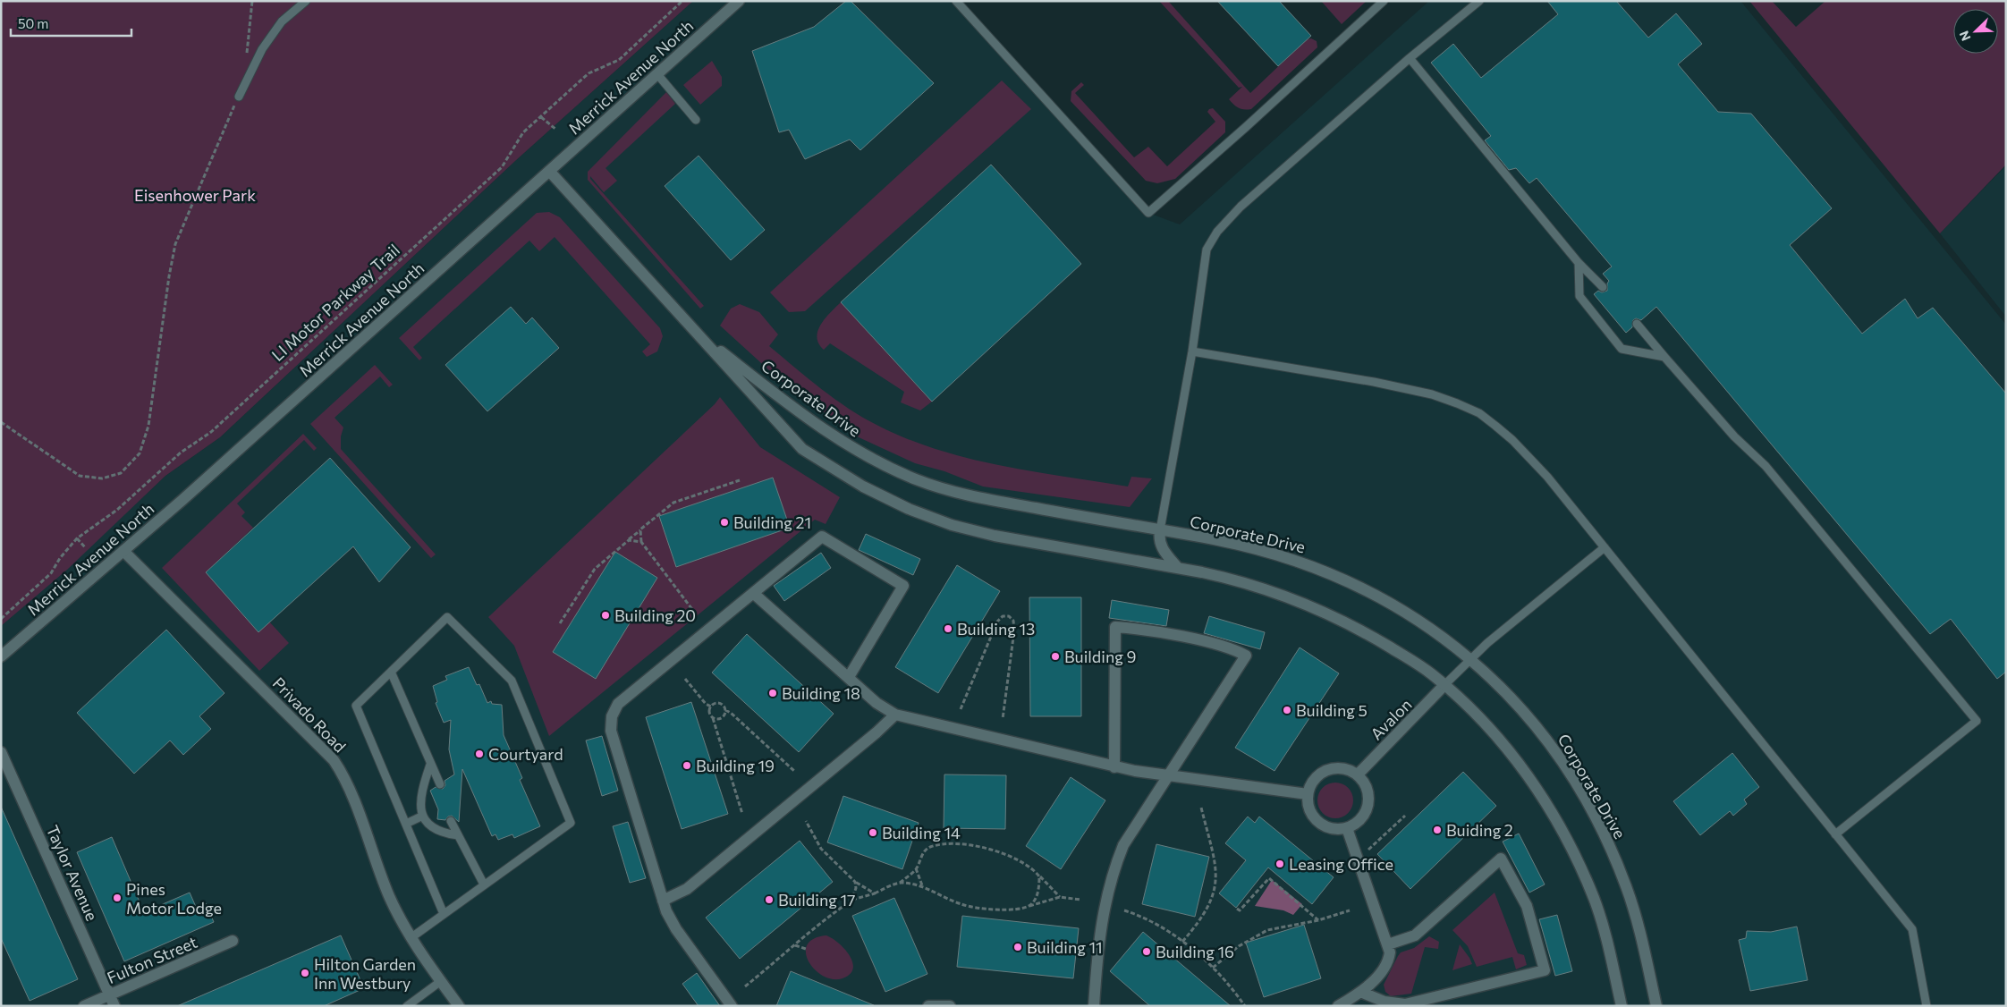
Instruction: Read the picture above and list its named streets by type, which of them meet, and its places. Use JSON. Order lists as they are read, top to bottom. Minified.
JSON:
{"streets":{"street":["Merrick Avenue North","Corporate Drive","Privado Road","Avalon","Taylor Avenue","Fulton Street"],"path":["LI Motor Parkway Trail"]},"crossings":[["Merrick Avenue North","Corporate Drive"],["Merrick Avenue North","Privado Road"],["Corporate Drive","Avalon"],["Taylor Avenue","Fulton Street"]],"parks":["Eisenhower Park"],"places":["Building 21","Building 20","Building 13","Building 9","Building 18","Building 5","Courtyard","Building 19","Buiding 2","Building 14","Leasing Office","Pines Motor Lodge","Building 17","Building 11","Building 16","Hilton Garden Inn Westbury"],"scale_bar":"50 m","north":"bottom left"}
